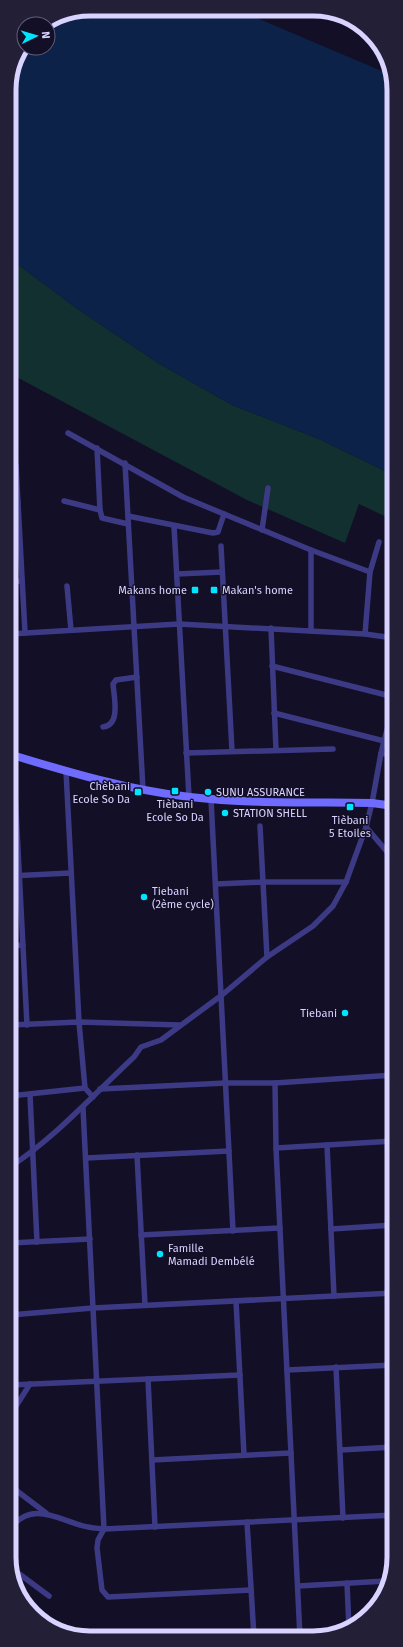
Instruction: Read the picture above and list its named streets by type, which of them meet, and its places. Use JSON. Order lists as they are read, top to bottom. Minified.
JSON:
{"places":{"transit":["Makans home","Makan's home","Tièbani Ecole So Da","Chèbani Ecole So Da","Tièbani 5 Etoiles"],"other":["SUNU ASSURANCE","STATION SHELL","Tiebani (2ème cycle)","Tiebani","Famille Mamadi Dembélé"]},"north":"right"}
